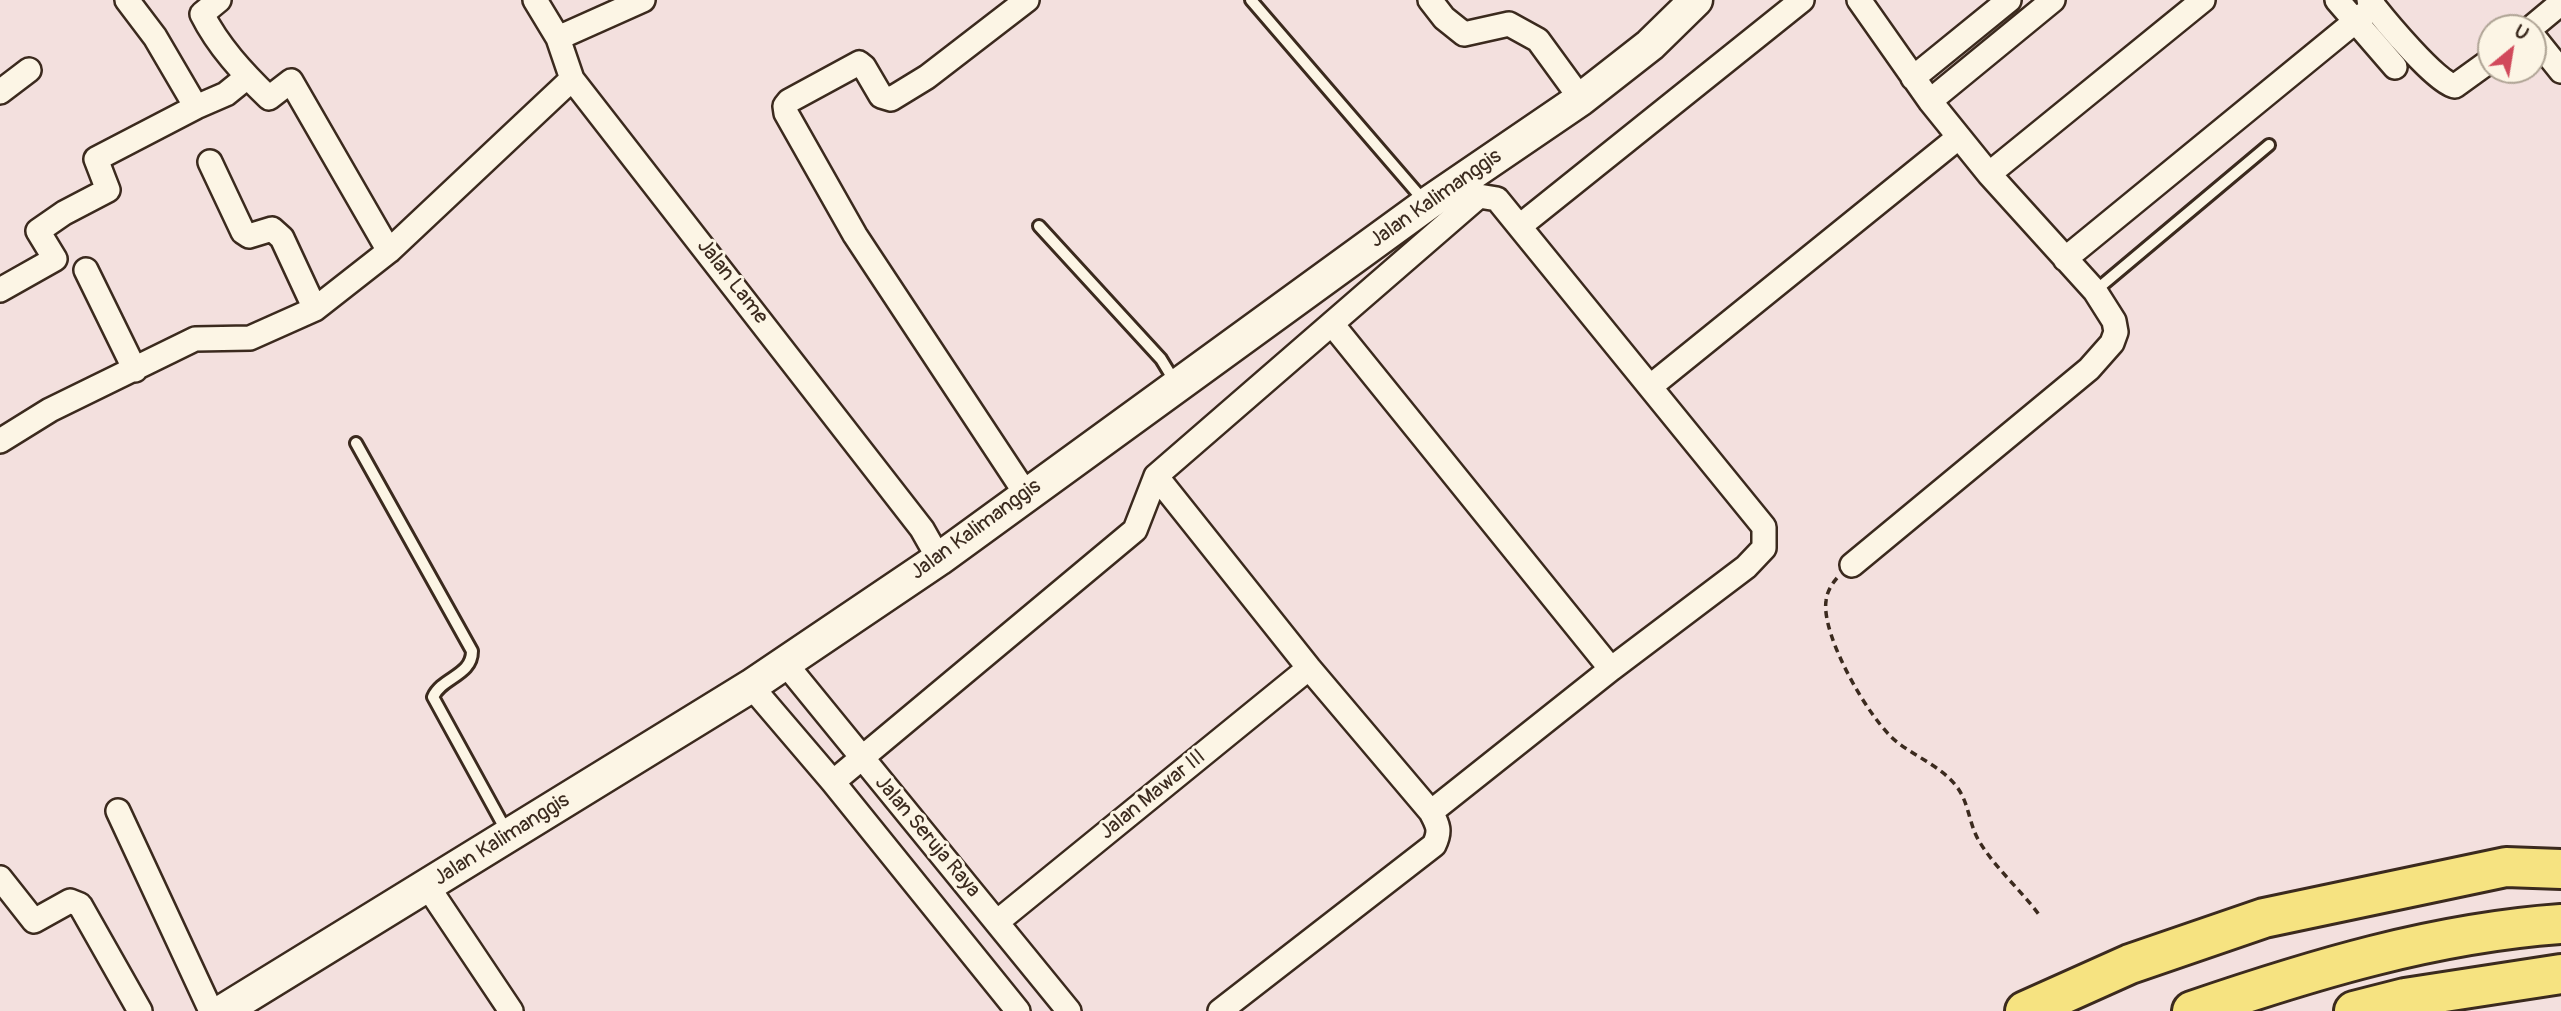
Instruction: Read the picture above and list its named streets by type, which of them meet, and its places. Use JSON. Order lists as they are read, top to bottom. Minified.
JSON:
{"streets":{"main road":["Jalan Kalimanggis"],"street":["Jalan Lame","Jalan Mawar III","Jalan Seruja Raya"]},"crossings":[["Jalan Kalimanggis","Jalan Lame"],["Jalan Kalimanggis","Jalan Seruja Raya"],["Jalan Mawar III","Jalan Seruja Raya"]],"north":"top right"}
